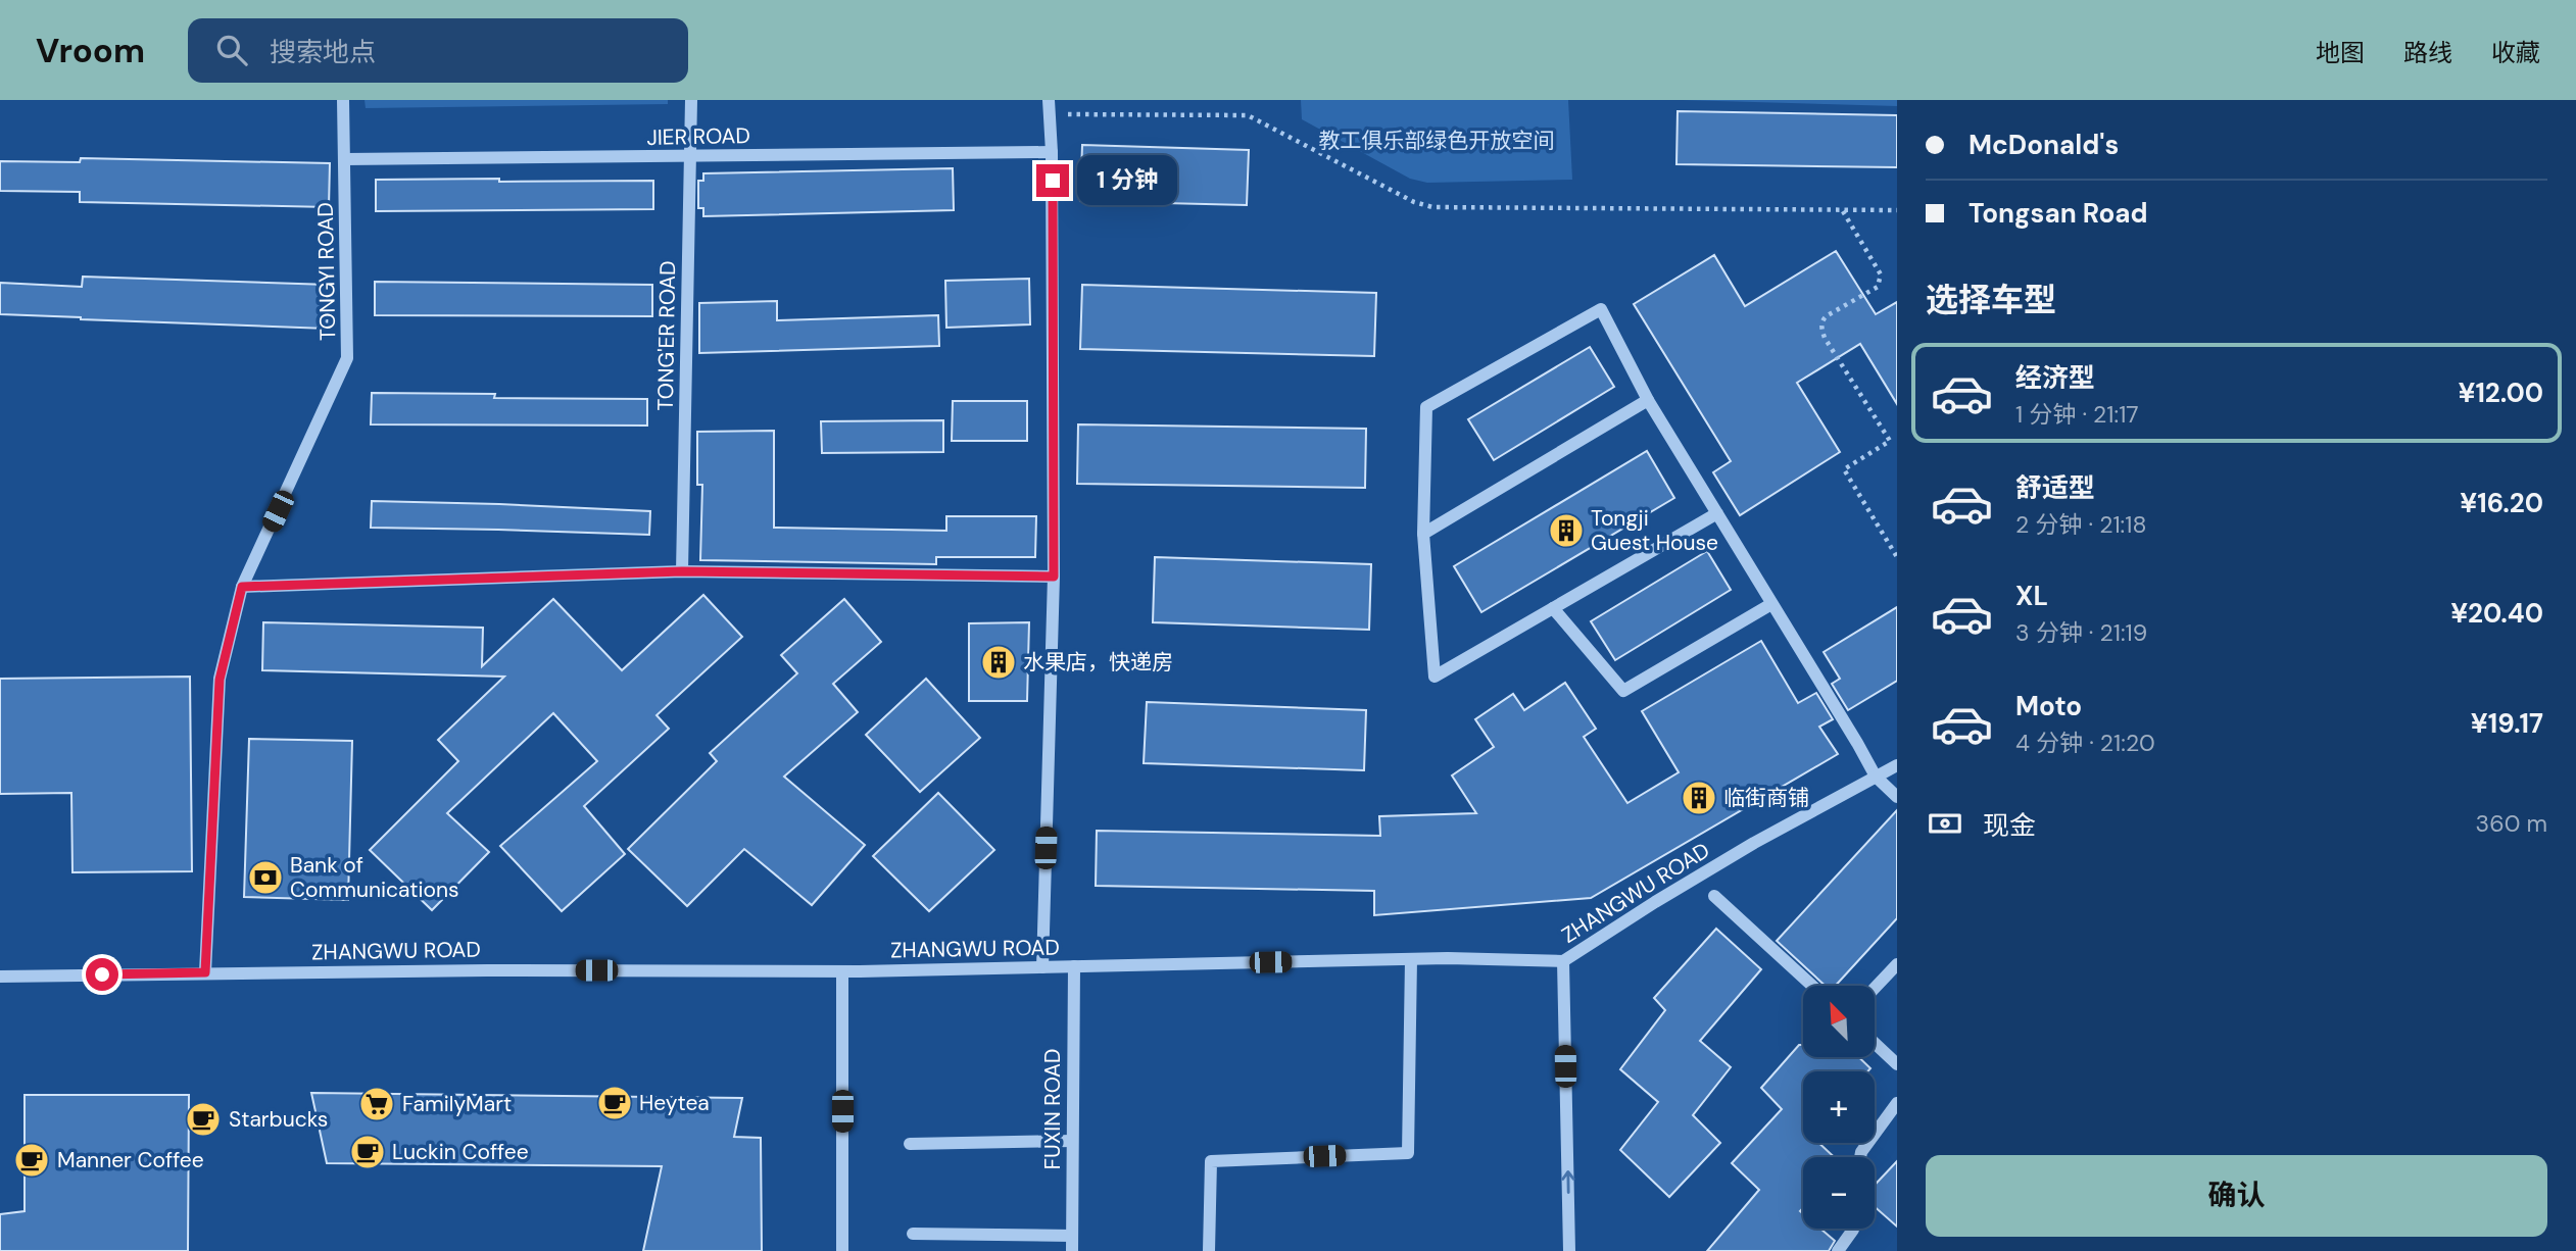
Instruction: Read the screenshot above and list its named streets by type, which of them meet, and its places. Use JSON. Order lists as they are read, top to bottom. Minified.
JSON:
{"streets":{"street":["JIER ROAD","TONGYI ROAD","TONG'ER ROAD","ZHANGWU ROAD","FUXIN ROAD"]},"crossings":[["JIER ROAD","TONGYI ROAD"],["JIER ROAD","TONG'ER ROAD"],["TONGYI ROAD","ZHANGWU ROAD"],["ZHANGWU ROAD","FUXIN ROAD"]],"parks":["教工俱乐部绿色开放空间"],"places":{"building":["Tongji Guest House","水果店，快递房","临街商铺"],"bank":["Bank of Communications"],"cafe":["Heytea","Starbucks","Luckin Coffee","Manner Coffee"],"supermarket":["FamilyMart"]},"north":"top left","page":{"header":"Vroom","search":"搜索地点","nav":["地图","路线","收藏"],"banner":["McDonald's","Tongsan Road"],"bubble":"1 分钟","heading":"选择车型","list":[{"name":"经济型","note":"1 分钟 · 21:17","value":"¥12.00"},{"name":"舒适型","note":"2 分钟 · 21:18","value":"¥16.20"},{"name":"XL","note":"3 分钟 · 21:19","value":"¥20.40"},{"name":"Moto","note":"4 分钟 · 21:20","value":"¥19.17"}],"pay":["现金","360 m"],"map_buttons":["+","−"],"buttons":"确认"}}
